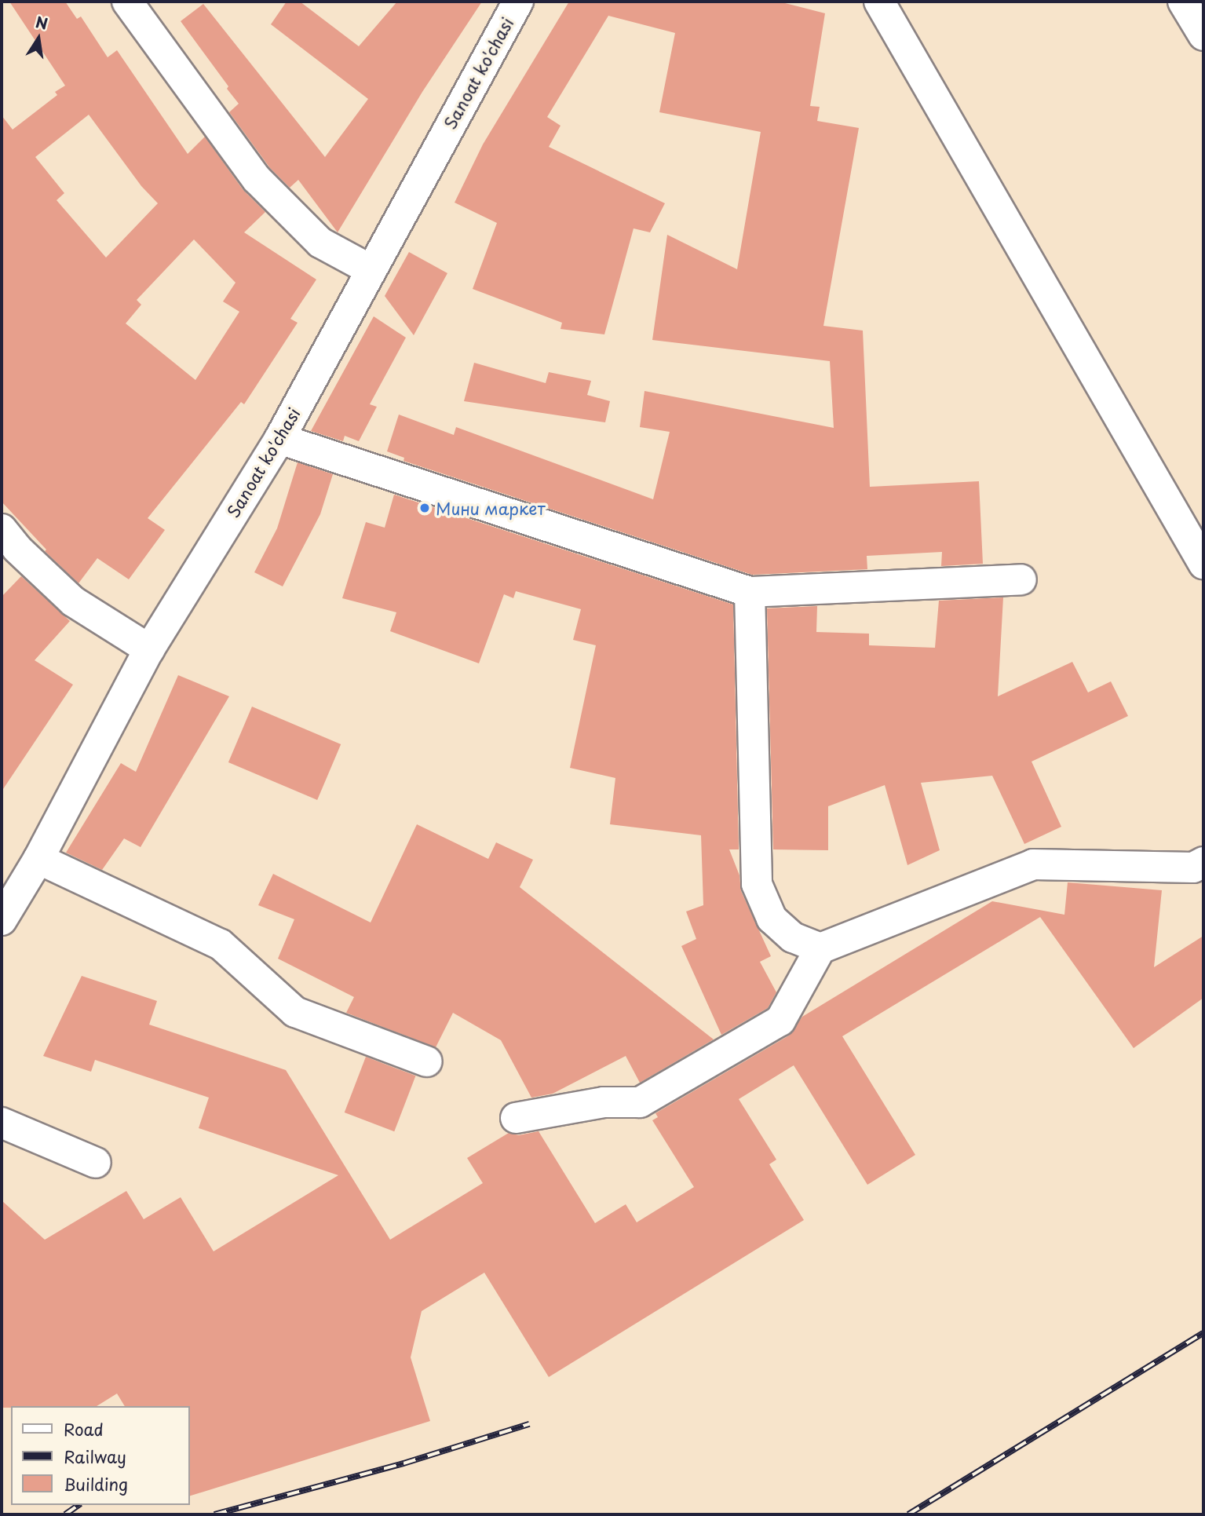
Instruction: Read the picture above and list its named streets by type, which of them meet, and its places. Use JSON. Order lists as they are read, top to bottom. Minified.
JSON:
{"streets":{"street":["Sanoat ko'chasi"]},"places":["Мини маркет"],"legend":["Road","Railway","Building"],"north":"top"}
